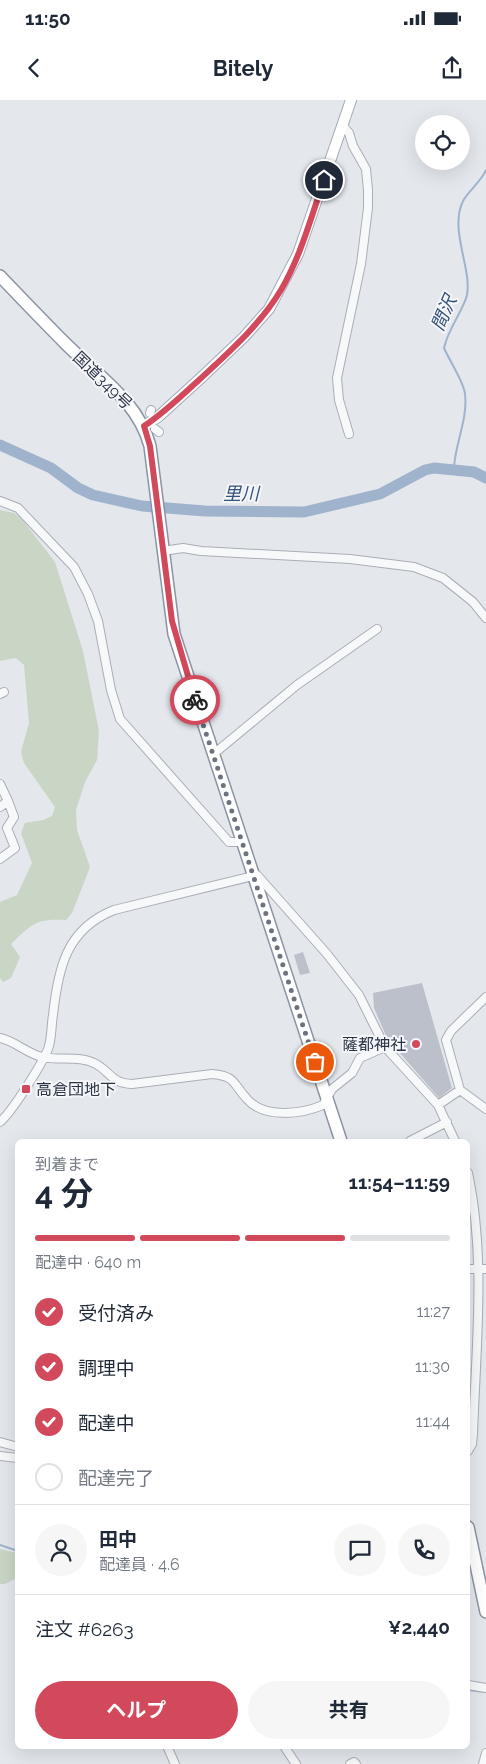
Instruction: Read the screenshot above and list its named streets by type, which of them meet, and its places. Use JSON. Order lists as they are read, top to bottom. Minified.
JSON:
{"streets":{"highway":["国道349号"]},"water":["間沢","里川"],"places":{"other":["薩都神社"],"transit":["高倉団地下"]},"page":{"status":"11:50","header":"Bitely","heading":["4 分","到着まで","11:54–11:59"],"panel":["田中","配達員 · 4.6","注文 #6263","¥2,440"],"bar":"配達中 · 640 m","list":[["受付済み","11:27"],["調理中","11:30"],["配達中","11:44"],"配達完了"],"buttons":["ヘルプ","共有"]}}
